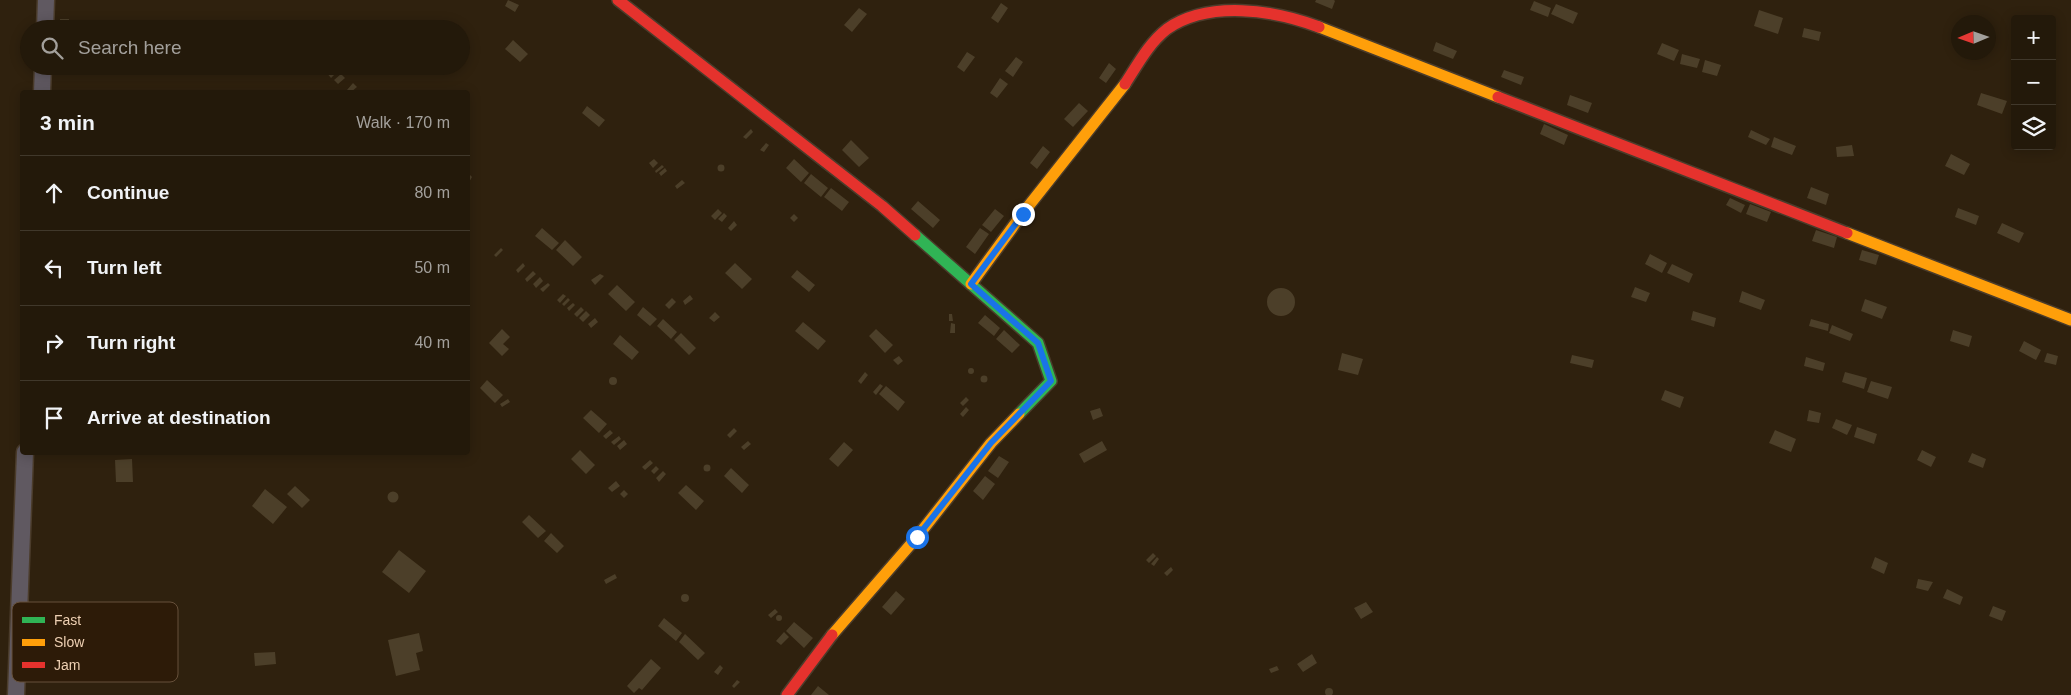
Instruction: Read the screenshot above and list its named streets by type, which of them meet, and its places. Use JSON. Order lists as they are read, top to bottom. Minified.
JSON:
{"legend":["Fast","Slow","Jam"],"north":"left","page":{"map_buttons":["+","−"],"search":"Search here","heading":["3 min","Walk · 170 m"],"list":[["Continue","80 m"],["Turn left","50 m"],["Turn right","40 m"],"Arrive at destination"]}}
